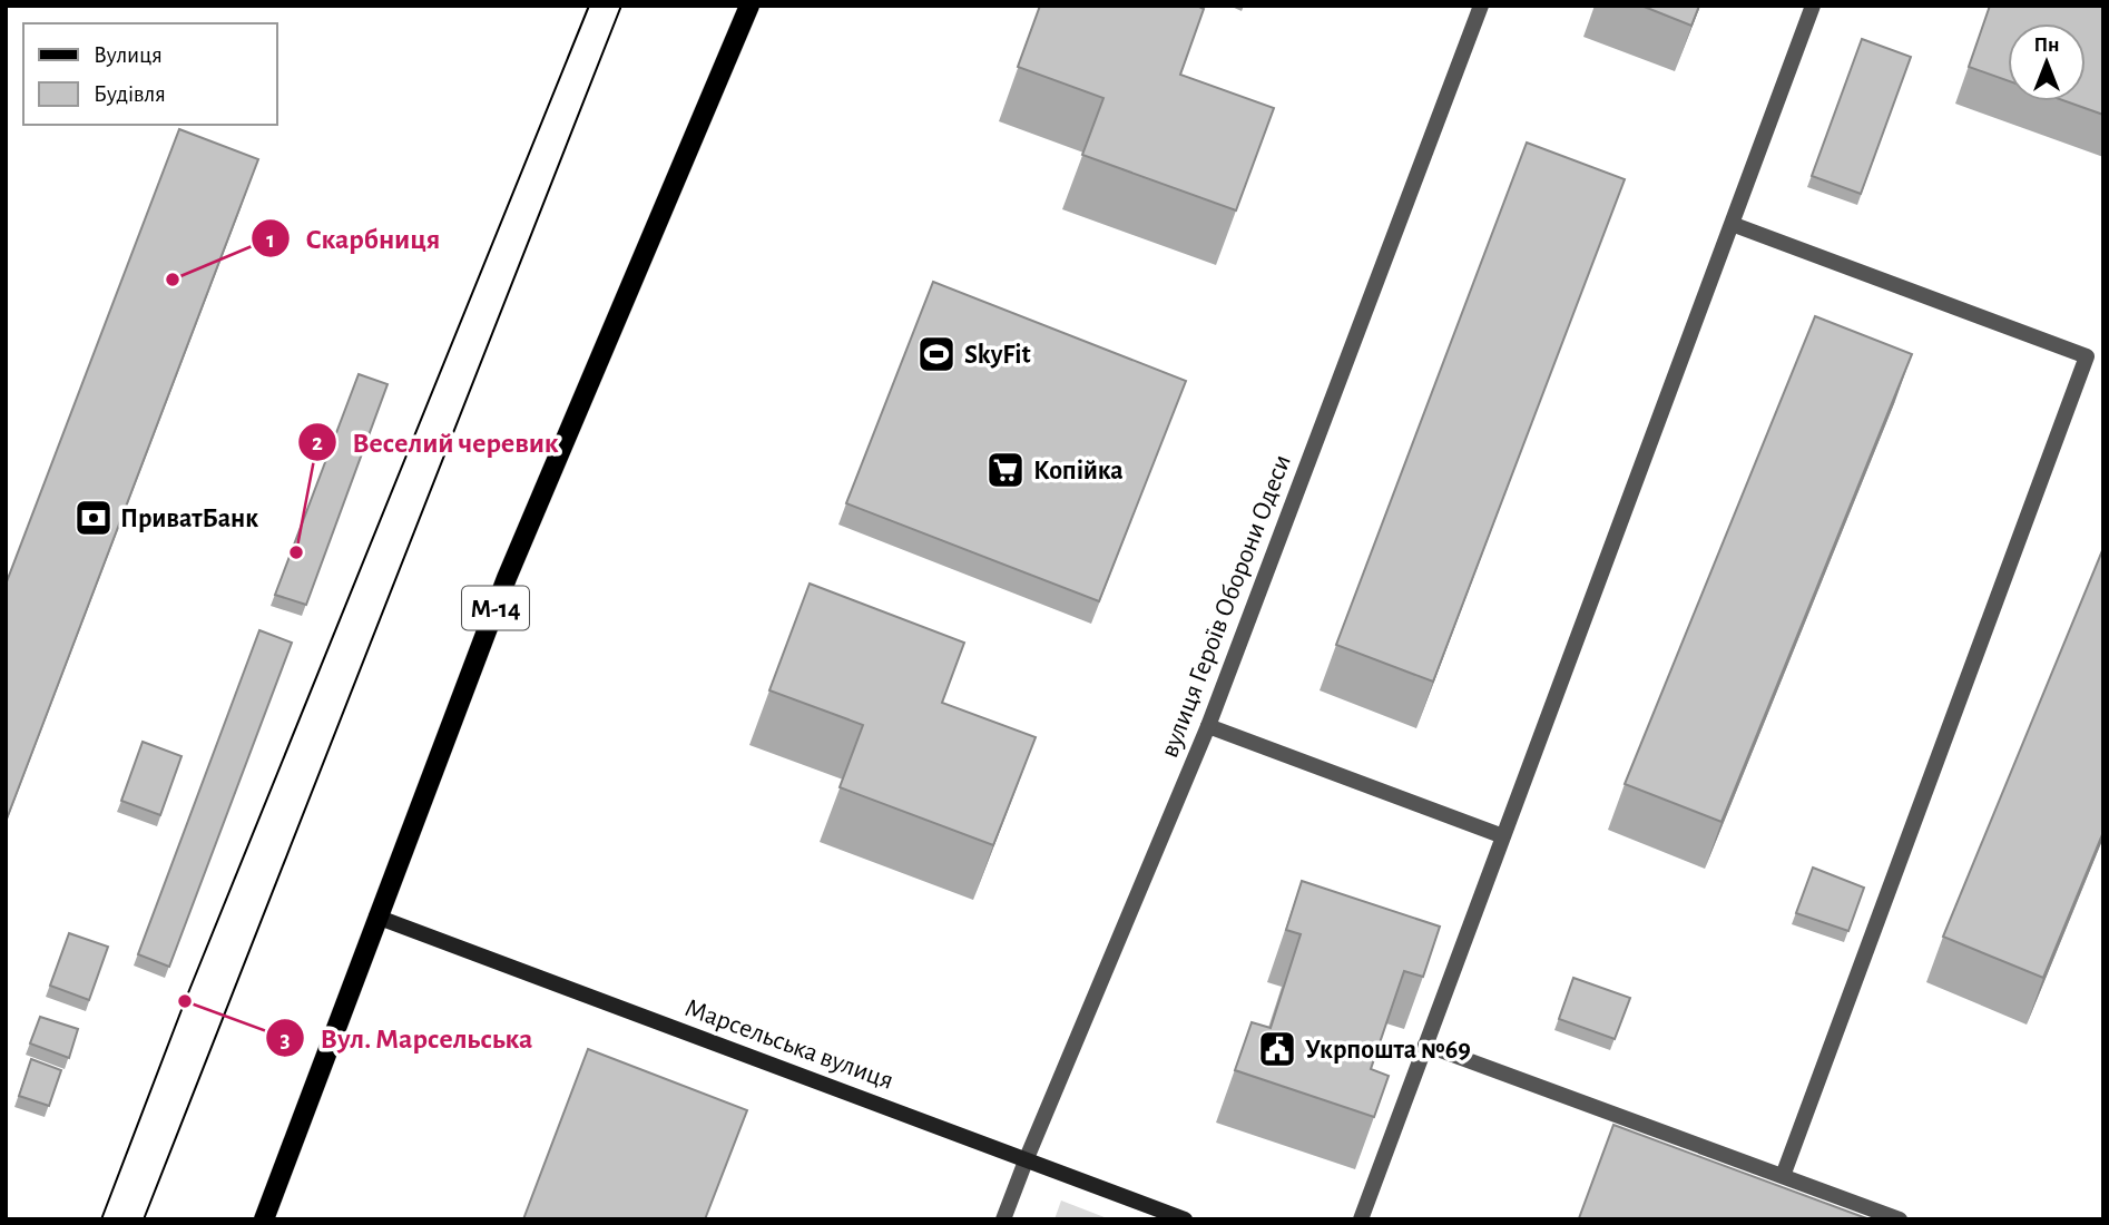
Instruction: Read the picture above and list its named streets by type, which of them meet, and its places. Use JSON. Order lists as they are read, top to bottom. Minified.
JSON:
{"streets":{"main road":["М-14"],"street":["вулиця Героїв Оборони Одеси","Марсельська вулиця"]},"crossings":[["вулиця Героїв Оборони Одеси","Марсельська вулиця"],["М-14","Марсельська вулиця"]],"places":{"other":["Скарбниця","Веселий черевик","Вул. Марсельська"],"sports":["SkyFit"],"supermarket":["Копійка"],"bank":["ПриватБанк"],"public building":["Укрпошта №69"]},"legend":["Вулиця","Будівля"],"north":"top"}
